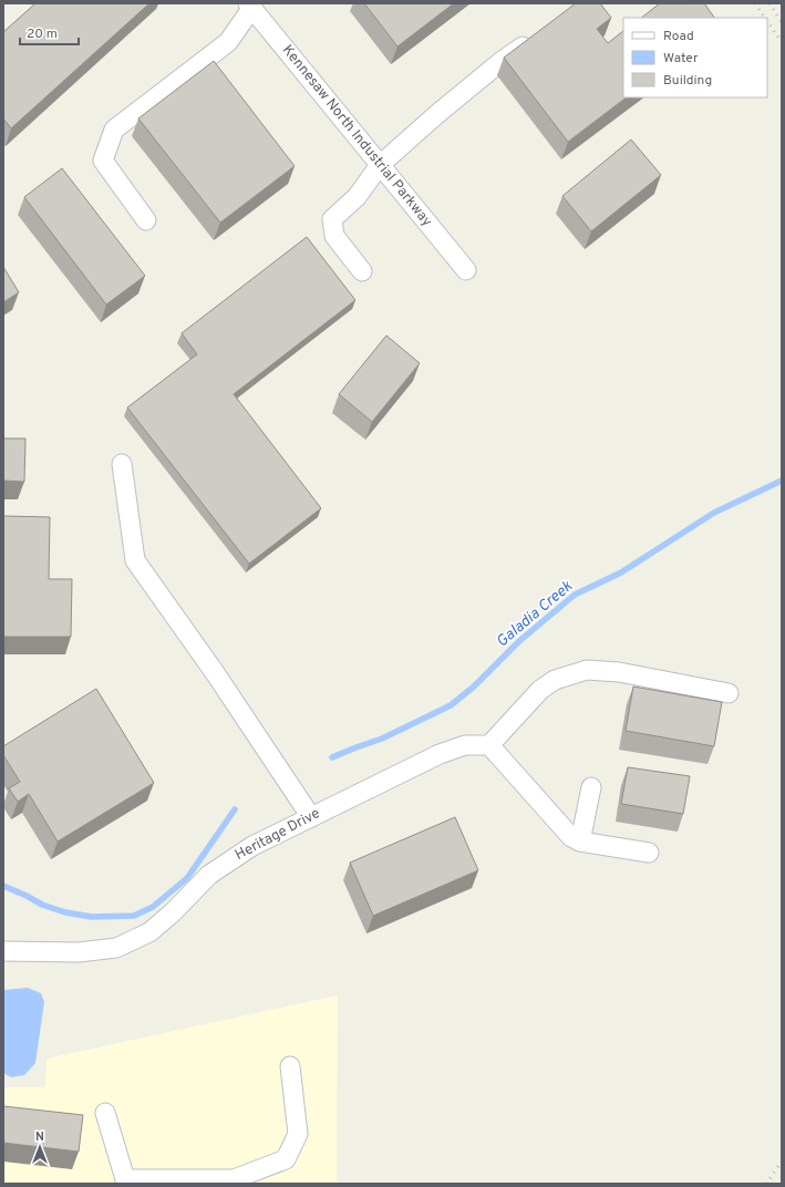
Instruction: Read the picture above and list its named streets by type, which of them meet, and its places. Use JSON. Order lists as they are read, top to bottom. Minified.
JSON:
{"streets":{"street":["Kennesaw North Industrial Parkway","Heritage Drive"]},"water":["Galadia Creek"],"legend":["Road","Water","Building"],"scale_bar":"20 m","north":"top"}
